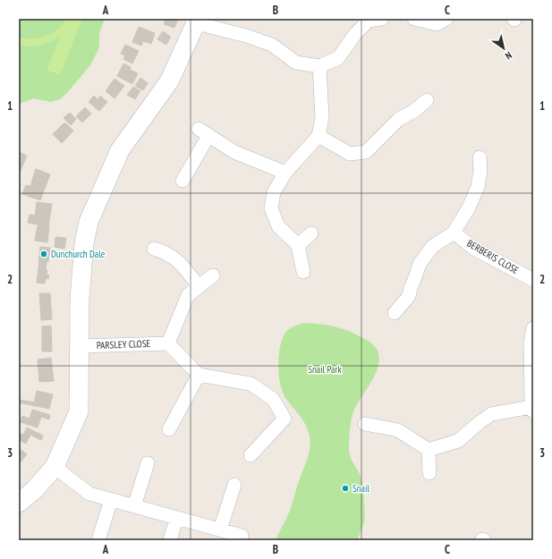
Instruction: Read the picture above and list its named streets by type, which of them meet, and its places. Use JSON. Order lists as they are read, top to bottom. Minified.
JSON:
{"streets":{"street":["BERBERIS CLOSE","PARSLEY CLOSE"]},"parks":["Snail Park"],"places":["Dunchurch Dale","Snail"],"north":"bottom right","grid":{"columns":["A","B","C"],"rows":["1","2","3"]}}
